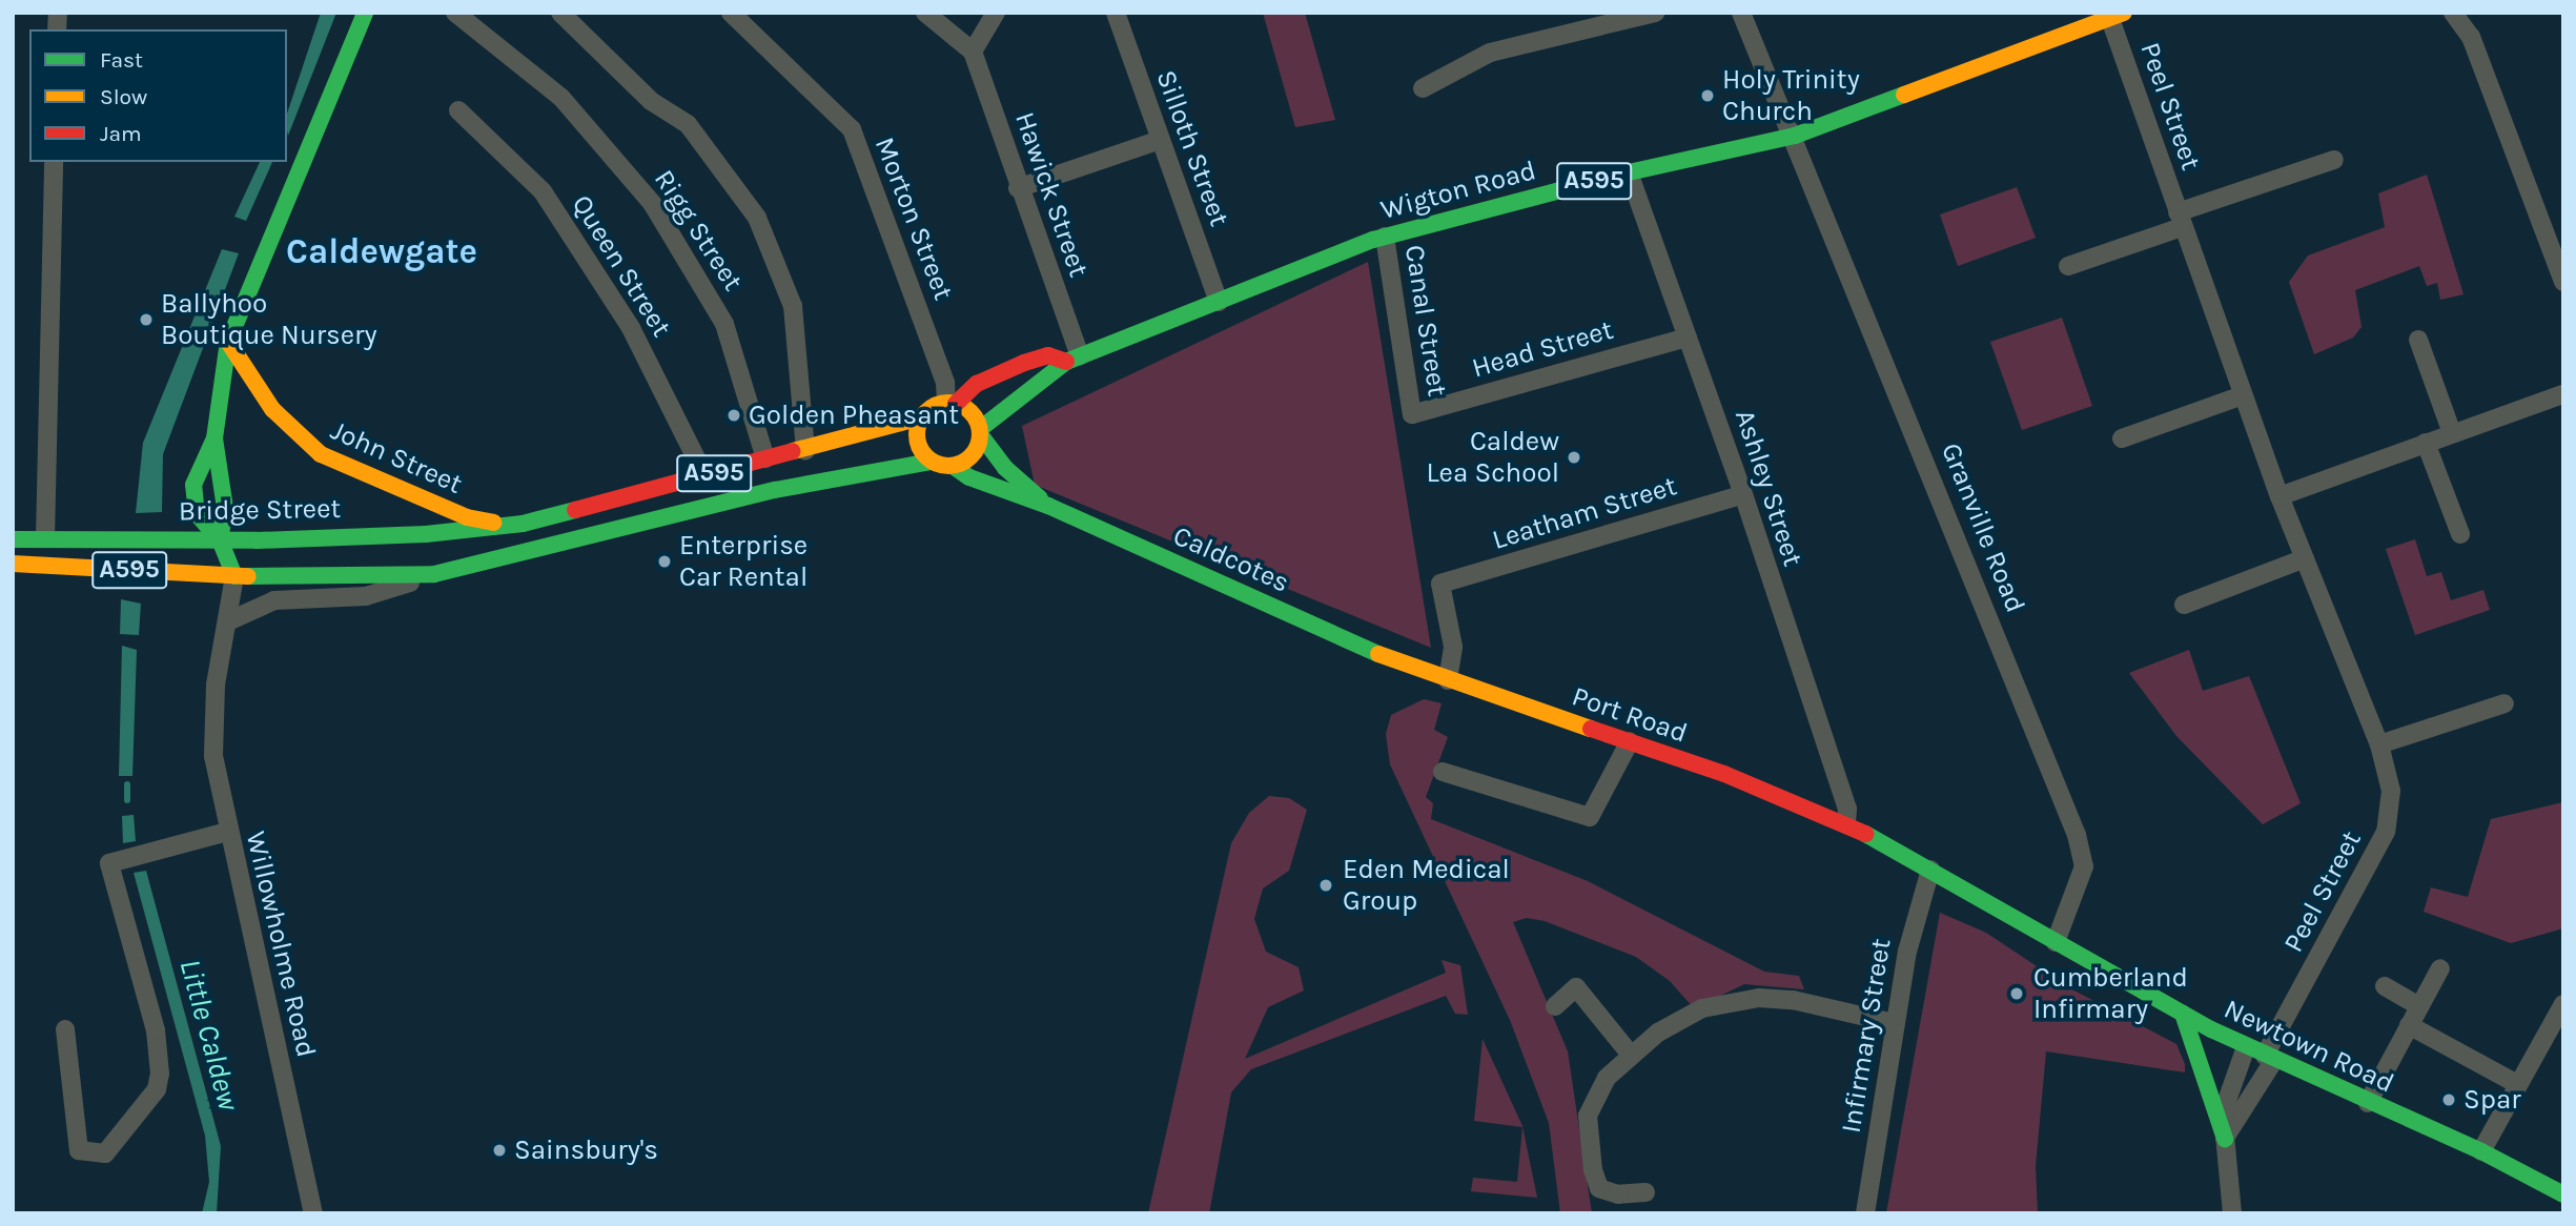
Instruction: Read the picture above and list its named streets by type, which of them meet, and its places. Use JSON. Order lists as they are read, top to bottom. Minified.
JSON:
{"streets":{"main road":["A595","Wigton Road","John Street","Bridge Street","Caldcotes","Port Road","Newtown Road"],"street":["Peel Street","Silloth Street","Hawick Street","Morton Street","Rigg Street","Queen Street","Canal Street","Head Street","Ashley Street","Leatham Street","Granville Road","Willowholme Road","Infirmary Street"]},"crossings":[["Peel Street","Wigton Road"],["Peel Street","Newtown Road"],["Silloth Street","Wigton Road"],["A595","Wigton Road"],["A595","Morton Street"],["A595","Rigg Street"],["A595","Queen Street"],["A595","John Street"],["A595","Bridge Street"],["A595","Caldcotes"],["A595","Willowholme Road"],["Wigton Road","Hawick Street"],["Wigton Road","Morton Street"],["Wigton Road","Canal Street"],["Wigton Road","Ashley Street"],["Wigton Road","Granville Road"],["Wigton Road","Caldcotes"],["Morton Street","Caldcotes"],["Canal Street","Head Street"],["Head Street","Ashley Street"],["John Street","Bridge Street"],["Ashley Street","Leatham Street"],["Ashley Street","Port Road"],["Ashley Street","Newtown Road"],["Leatham Street","Port Road"],["Granville Road","Newtown Road"],["Caldcotes","Port Road"],["Port Road","Newtown Road"],["Infirmary Street","Newtown Road"]],"districts":["Caldewgate"],"water":["Little Caldew"],"places":["Holy Trinity Church","Ballyhoo Boutique Nursery","Golden Pheasant","Caldew Lea School","Enterprise Car Rental","Eden Medical Group","Cumberland Infirmary","Spar","Sainsbury's"],"legend":["Fast","Slow","Jam"]}
